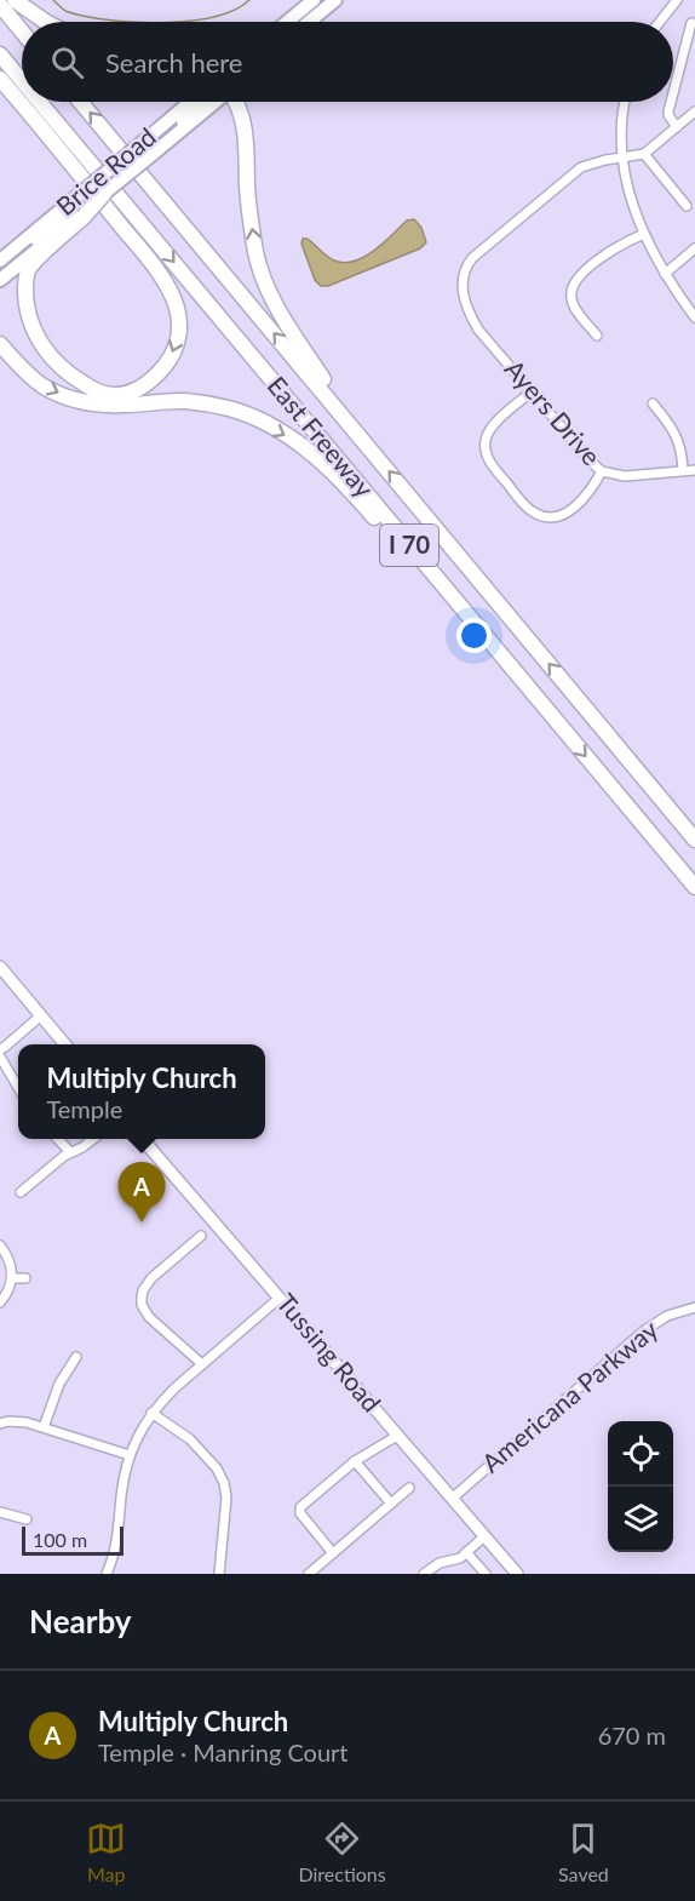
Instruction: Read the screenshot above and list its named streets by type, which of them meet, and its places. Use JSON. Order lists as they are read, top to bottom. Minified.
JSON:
{"streets":{"highway":["East Freeway","I 70"],"main road":["Brice Road","Tussing Road"],"street":["Ayers Drive","Americana Parkway"]},"crossings":[["Tussing Road","Americana Parkway"]],"scale_bar":"100 m","page":{"search":"Search here","popup":["Multiply Church","Temple"],"pins":"A","scale":"100 m","heading":"Nearby","list":[{"mark":"A","name":"Multiply Church","note":"Temple · Manring Court","value":"670 m"}],"nav":["Map","Directions","Saved"]}}
